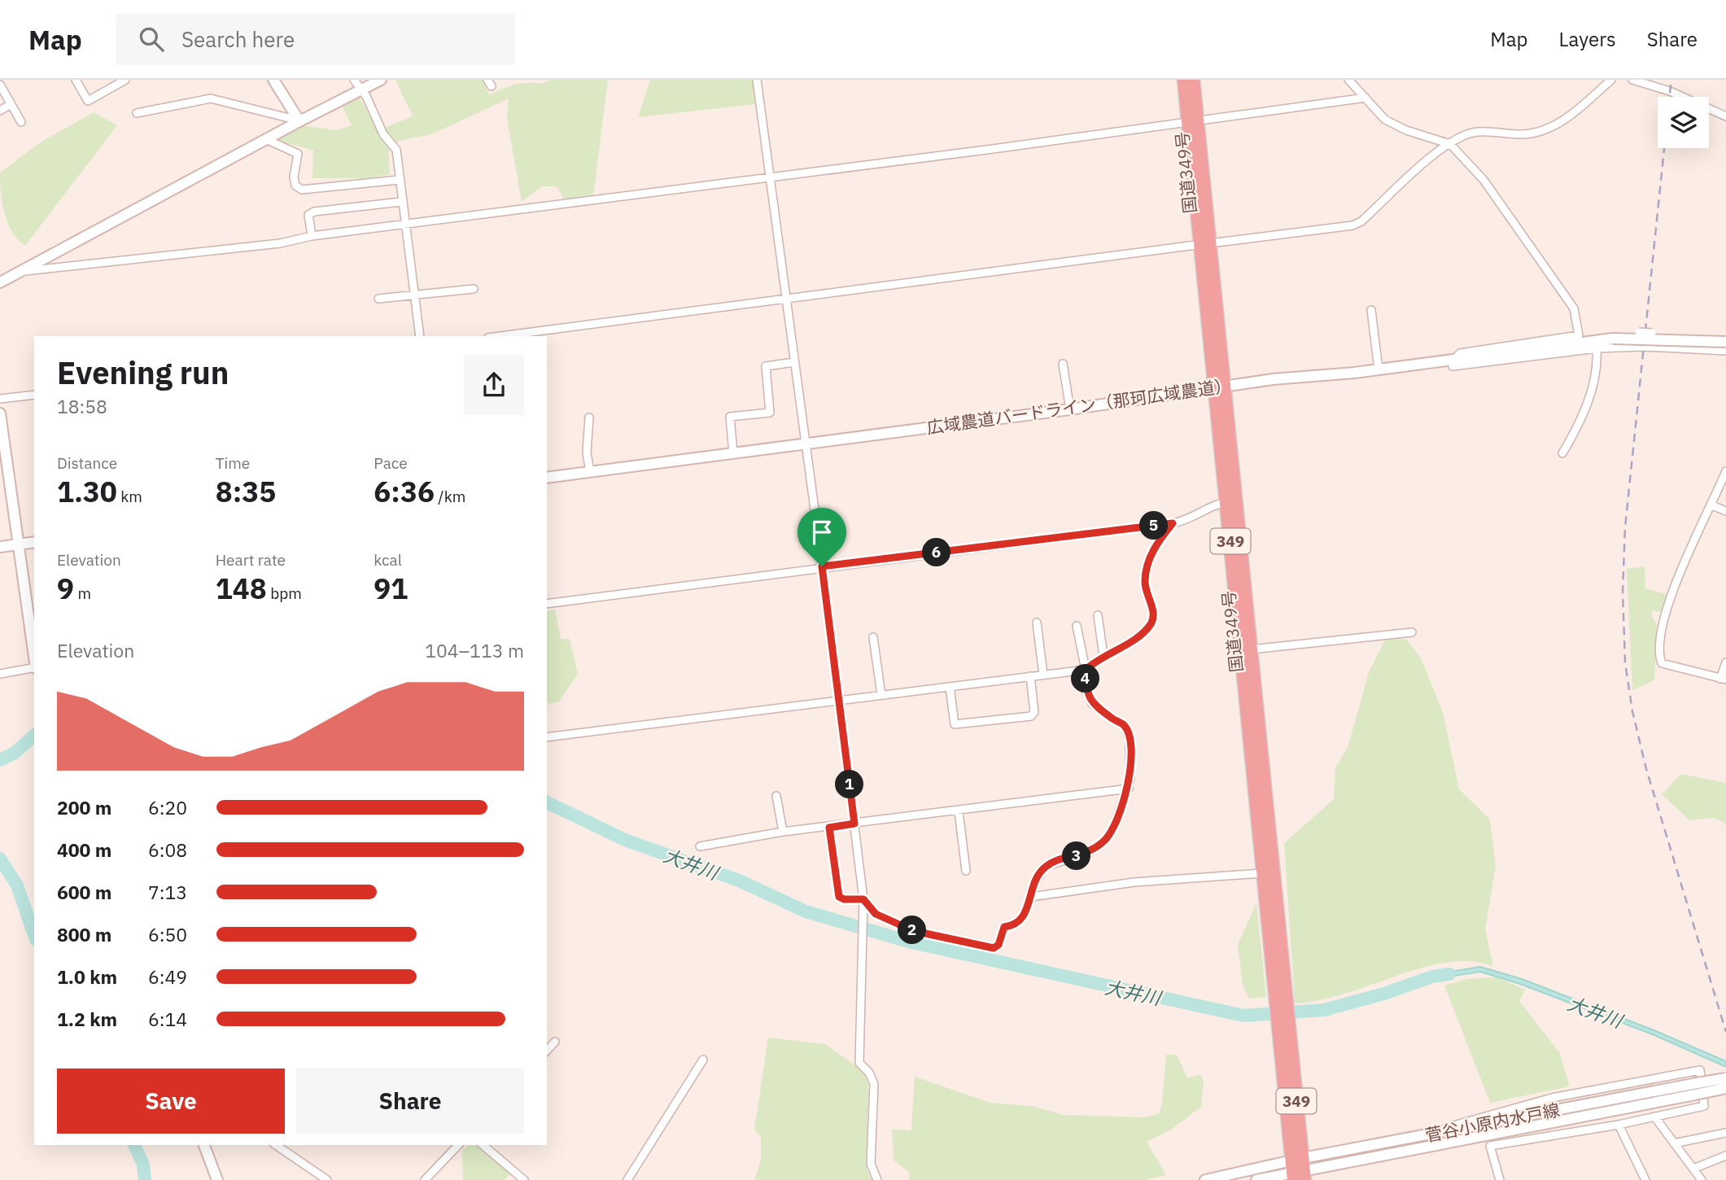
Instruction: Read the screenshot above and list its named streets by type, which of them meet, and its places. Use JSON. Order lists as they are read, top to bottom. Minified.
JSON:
{"streets":{"highway":["国道349号","349"],"street":["広域農道バードライン（那珂広域農道）","菅谷小原内水戸線"]},"crossings":[["国道349号","広域農道バードライン（那珂広域農道）"],["国道349号","菅谷小原内水戸線"]],"water":["大井川"],"page":{"header":"Map","search":"Search here","nav":["Map","Layers","Share"],"heading":["Evening run","18:58"],"stats":[["Distance","1.30 km"],["Time","8:35"],["Pace","6:36 /km"],["Elevation","9 m"],["Heart rate","148 bpm"],["kcal","91"]],"pins":["5","6","4","1","3","2"],"chart":["Elevation","104–113 m"],"list":[{"name":"200 m","note":"6:20"},{"name":"400 m","note":"6:08"},{"name":"600 m","note":"7:13"},{"name":"800 m","note":"6:50"},{"name":"1.0 km","note":"6:49"},{"name":"1.2 km","note":"6:14"}],"buttons":["Save","Share"]}}
